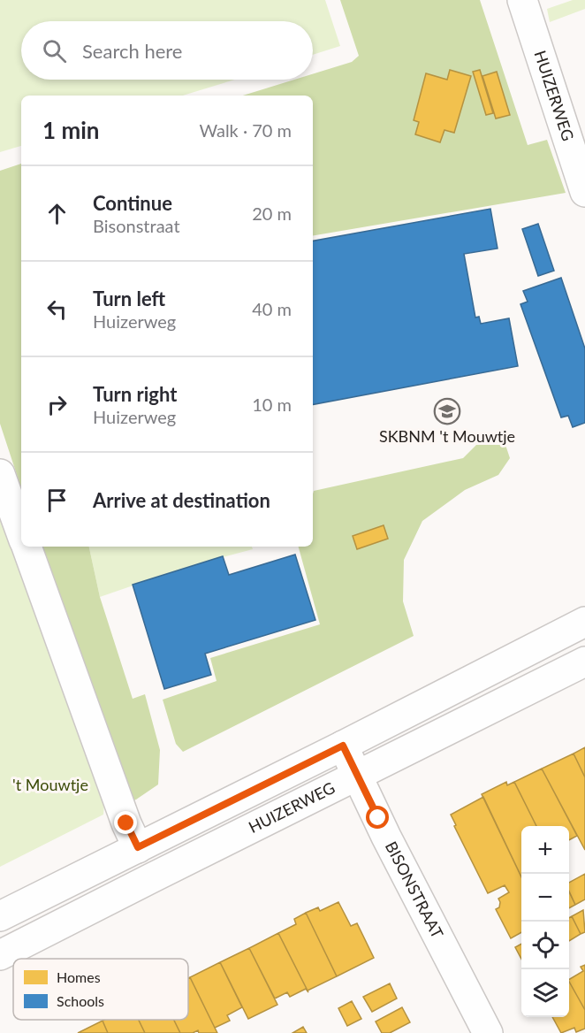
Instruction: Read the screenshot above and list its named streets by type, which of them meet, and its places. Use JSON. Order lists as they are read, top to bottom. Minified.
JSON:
{"streets":{"main road":["HUIZERWEG","BISONSTRAAT"]},"crossings":[["HUIZERWEG","BISONSTRAAT"]],"parks":["'t Mouwtje"],"places":{"school or university":["SKBNM 't Mouwtje"]},"legend":["Homes","Schools"],"page":{"search":"Search here","heading":["1 min","Walk · 70 m"],"list":[["Continue","Bisonstraat","20 m"],["Turn left","Huizerweg","40 m"],["Turn right","Huizerweg","10 m"],"Arrive at destination"],"map_buttons":["+","−"]}}
